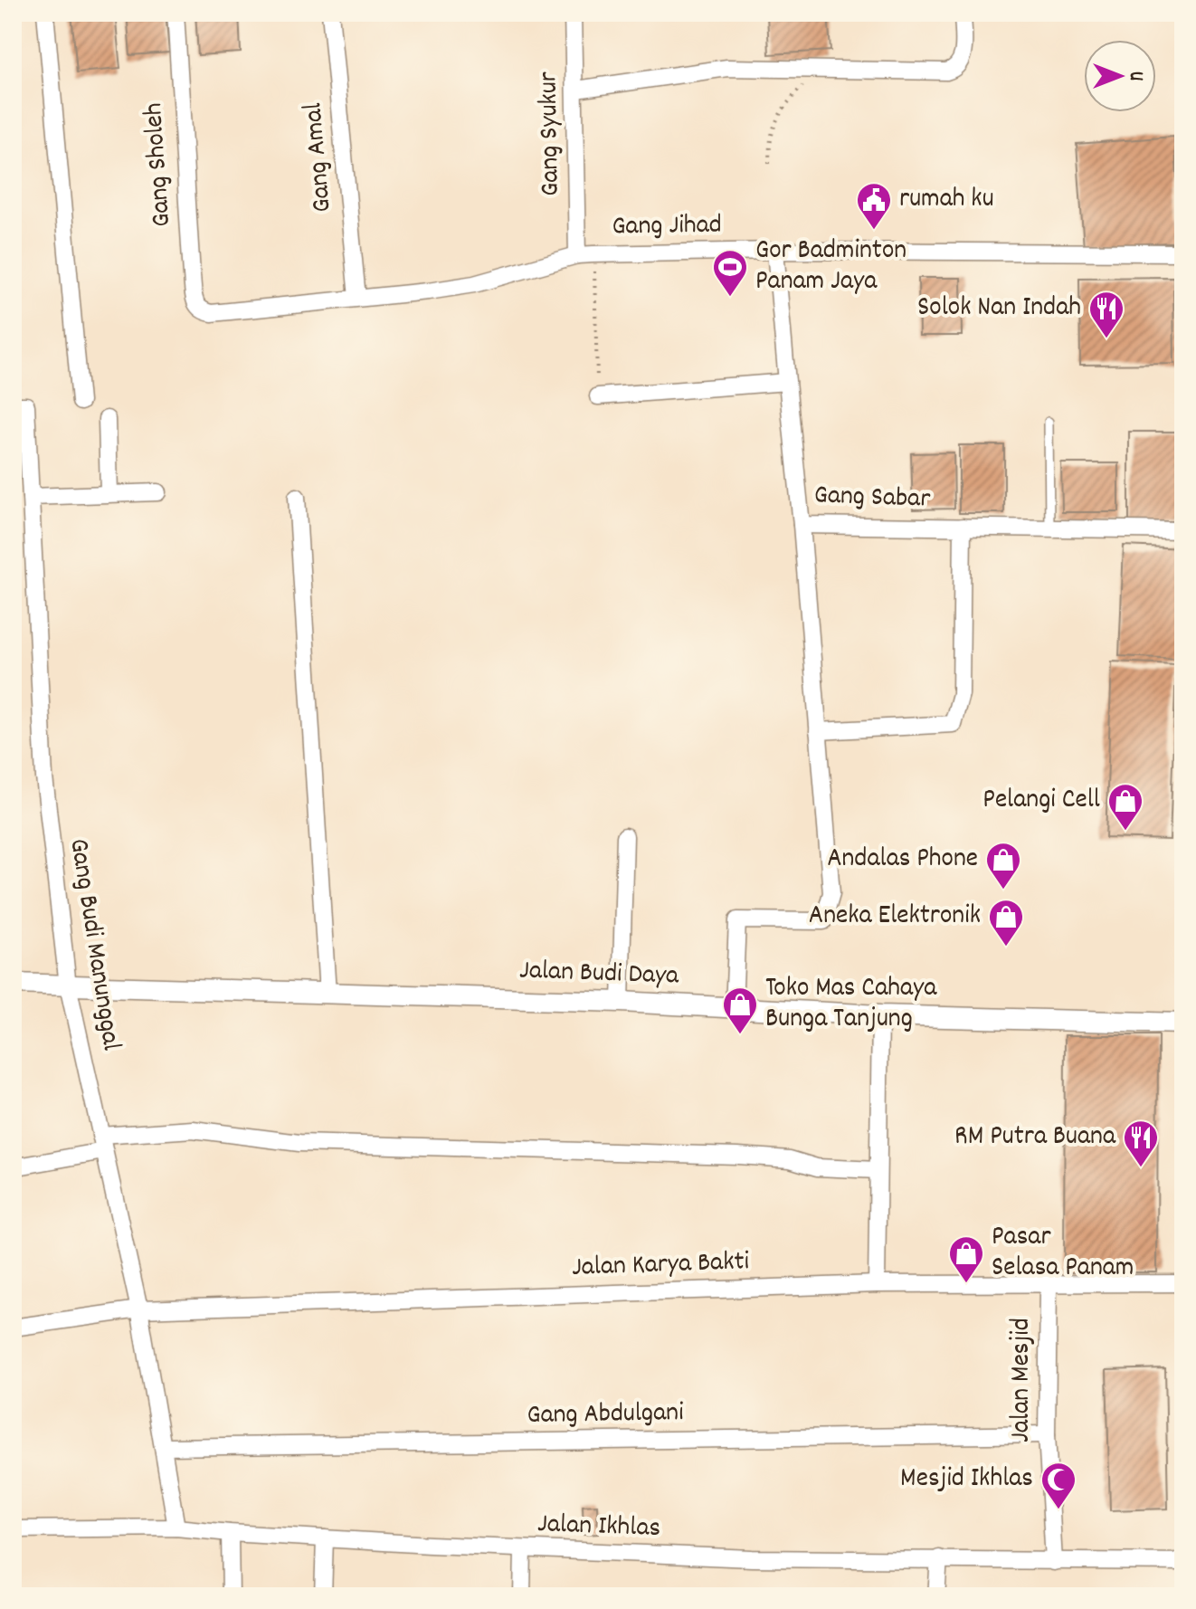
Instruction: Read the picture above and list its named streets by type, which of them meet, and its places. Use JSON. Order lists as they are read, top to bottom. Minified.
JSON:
{"streets":{"street":["Gang Syukur","Gang Amal","Gang Sholeh","Gang Jihad","Gang Sabar","Gang Budi Manunggal","Jalan Budi Daya","Jalan Karya Bakti","Jalan Mesjid","Gang Abdulgani","Jalan Ikhlas"]},"crossings":[["Gang Syukur","Gang Jihad"],["Gang Amal","Gang Jihad"],["Gang Sholeh","Gang Jihad"],["Gang Jihad","Gang Sabar"],["Gang Budi Manunggal","Jalan Budi Daya"],["Gang Budi Manunggal","Jalan Karya Bakti"],["Gang Budi Manunggal","Gang Abdulgani"],["Gang Budi Manunggal","Jalan Ikhlas"],["Jalan Karya Bakti","Jalan Mesjid"],["Jalan Mesjid","Gang Abdulgani"],["Jalan Mesjid","Jalan Ikhlas"]],"places":{"public building":["rumah ku"],"sports":["Gor Badminton Panam Jaya"],"restaurant":["Solok Nan Indah","RM Putra Buana"],"shop":["Pelangi Cell","Andalas Phone","Aneka Elektronik","Toko Mas Cahaya Bunga Tanjung","Pasar Selasa Panam"],"mosque":["Mesjid Ikhlas"]},"north":"right"}
